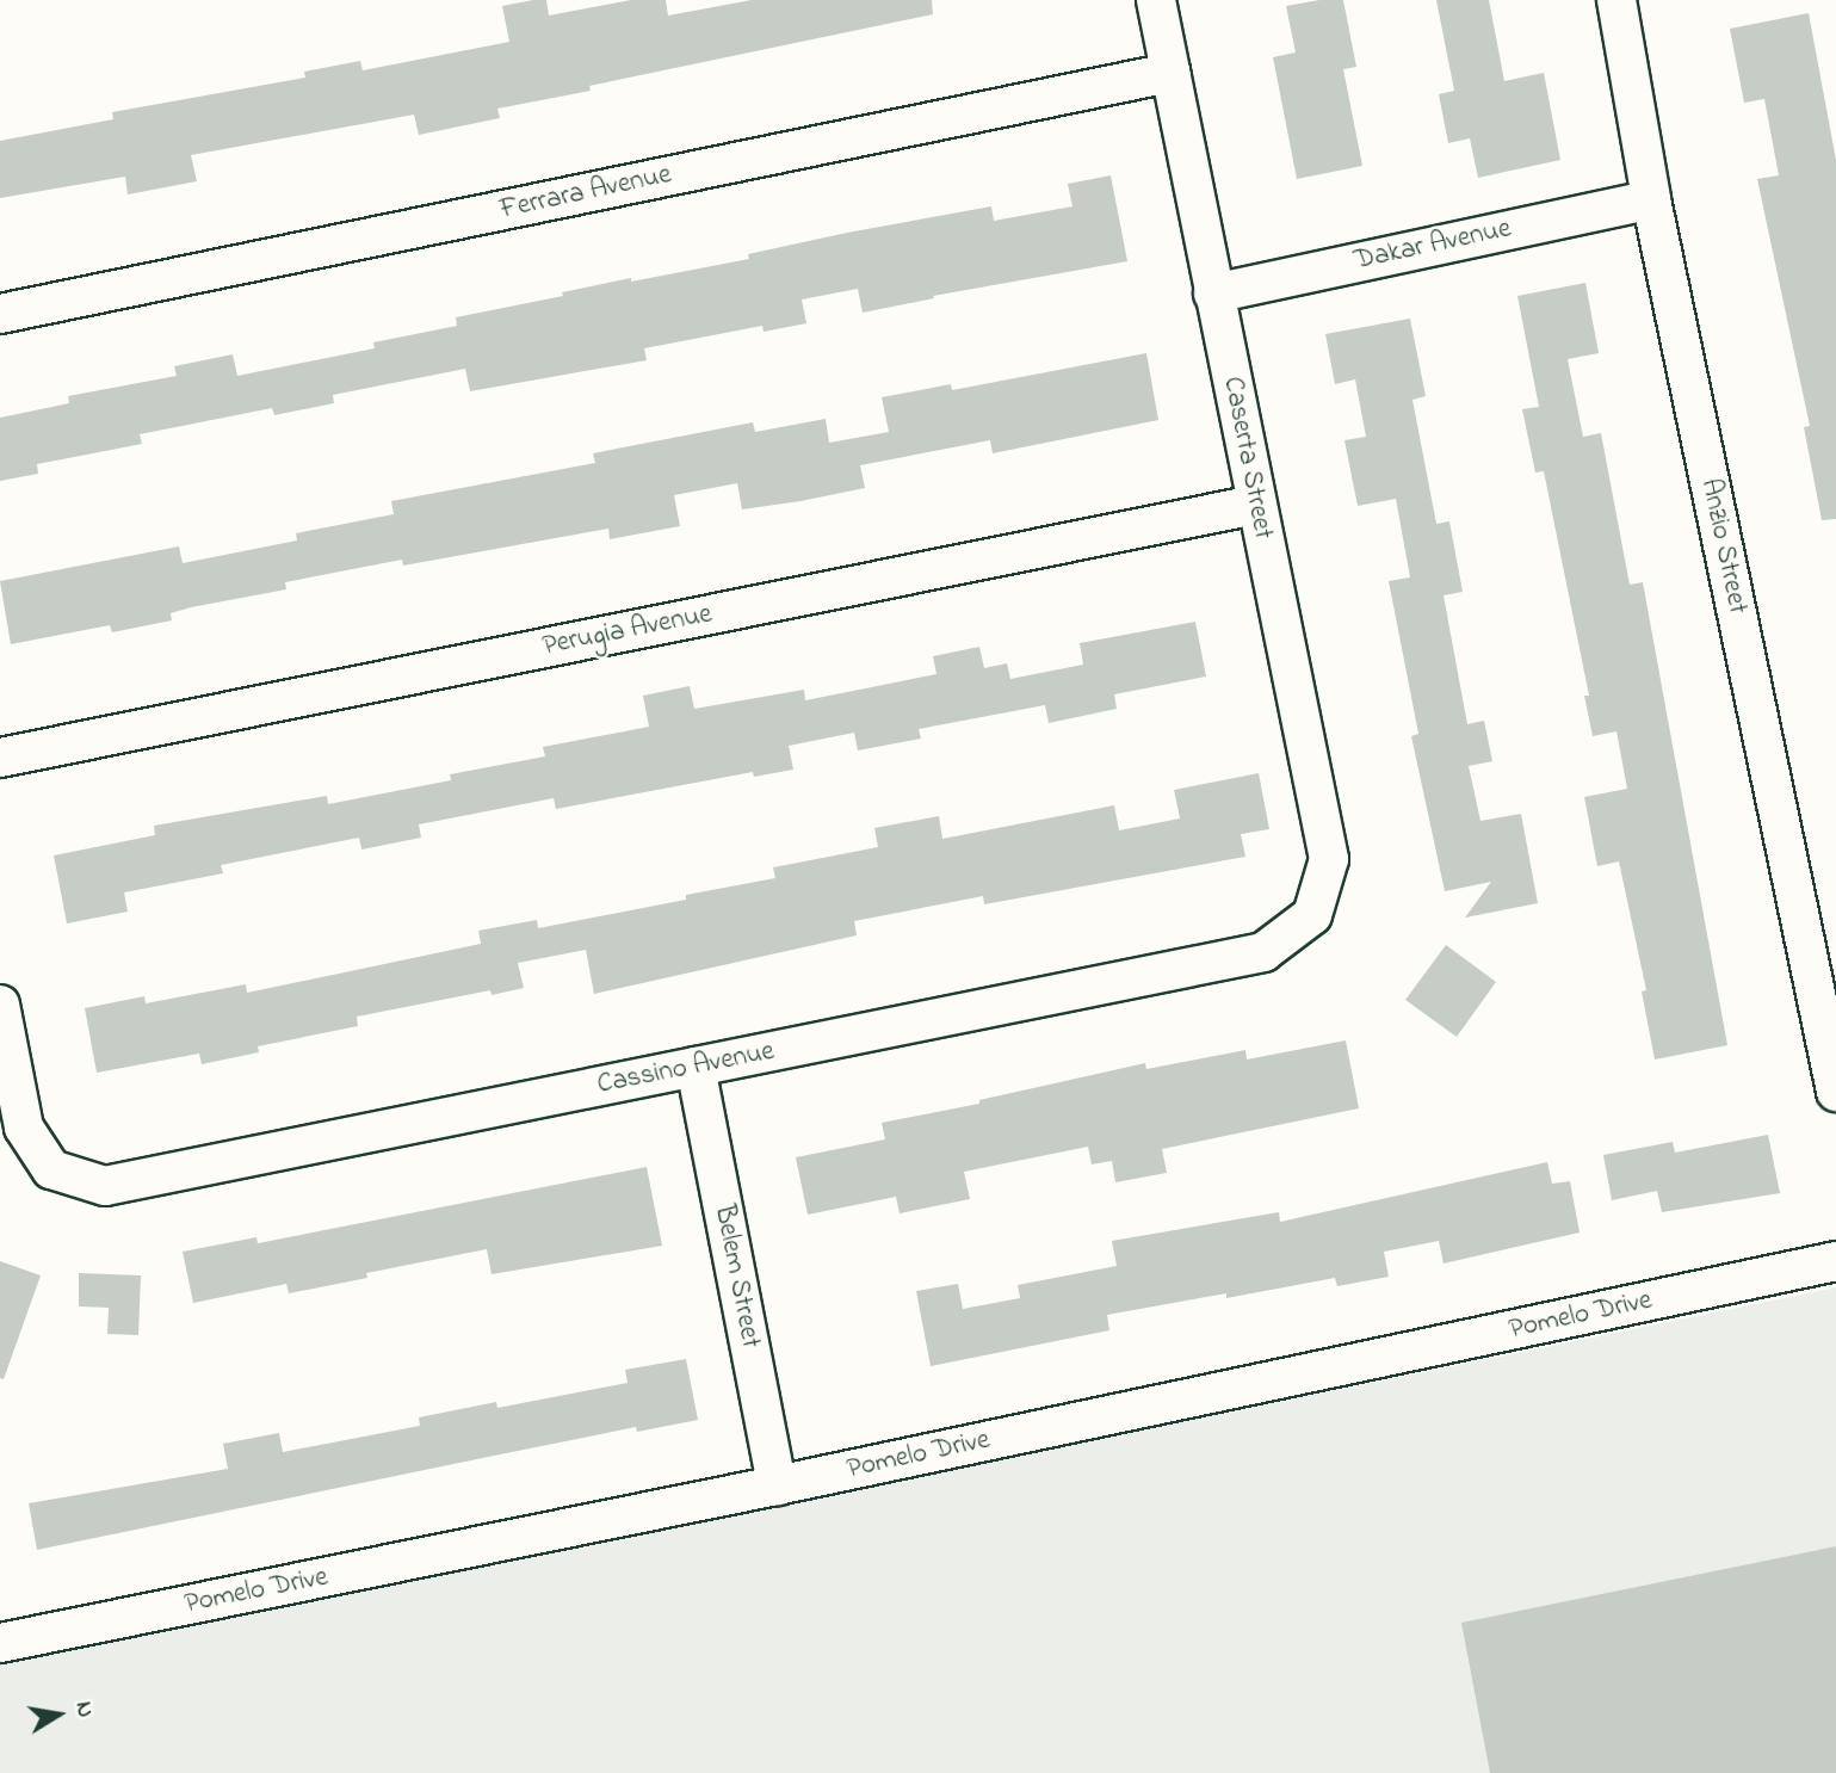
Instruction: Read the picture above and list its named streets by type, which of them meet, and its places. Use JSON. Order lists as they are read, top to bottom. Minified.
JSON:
{"streets":{"street":["Ferrara Avenue","Dakar Avenue","Caserta Street","Anzio Street","Perugia Avenue","Cassino Avenue","Belem Street","Pomelo Drive"]},"crossings":[["Ferrara Avenue","Caserta Street"],["Dakar Avenue","Caserta Street"],["Dakar Avenue","Anzio Street"],["Caserta Street","Perugia Avenue"],["Caserta Street","Cassino Avenue"],["Cassino Avenue","Belem Street"],["Belem Street","Pomelo Drive"]],"north":"right"}
